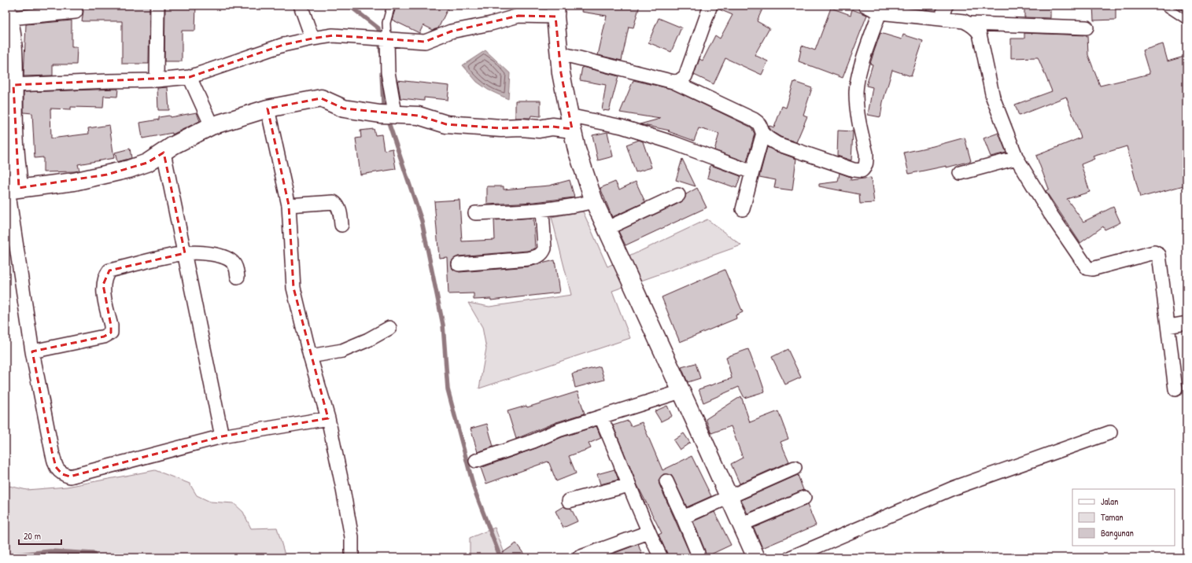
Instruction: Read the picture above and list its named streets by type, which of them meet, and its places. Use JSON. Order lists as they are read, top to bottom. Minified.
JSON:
{"legend":["Jalan","Taman","Bangunan"],"scale_bar":"20 m"}
